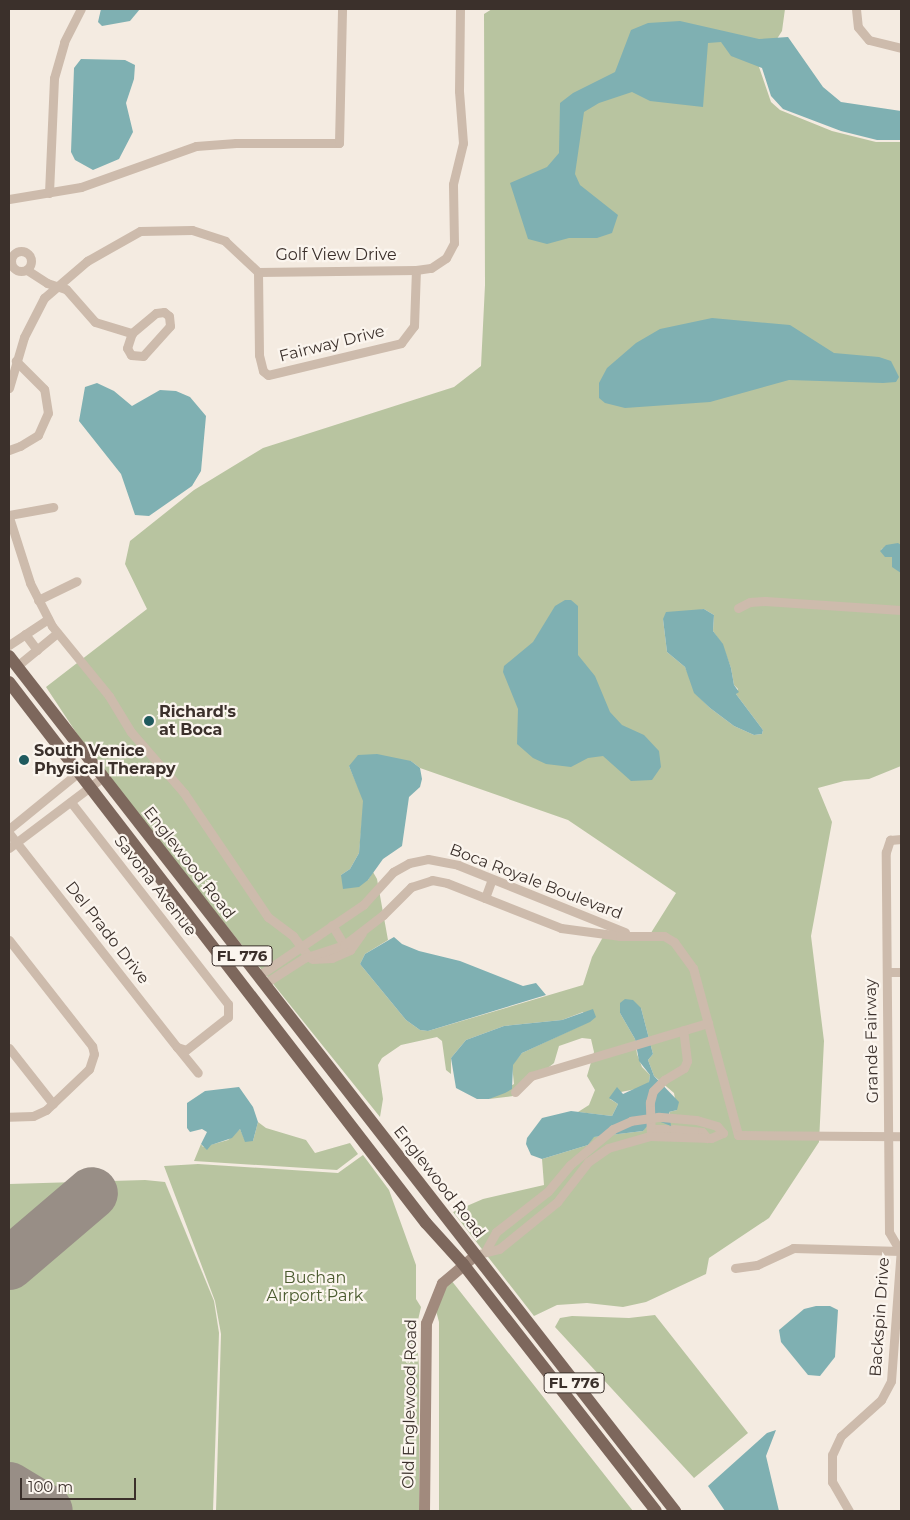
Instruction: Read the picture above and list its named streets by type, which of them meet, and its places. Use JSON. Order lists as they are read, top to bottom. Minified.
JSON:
{"streets":{"main road":["Englewood Road","FL 776"],"street":["Golf View Drive","Fairway Drive","Boca Royale Boulevard","Savona Avenue","Del Prado Drive","Grande Fairway","Backspin Drive","Old Englewood Road"]},"crossings":[["Golf View Drive","Fairway Drive"],["Englewood Road","Boca Royale Boulevard"],["Englewood Road","FL 776"],["Englewood Road","Old Englewood Road"],["Savona Avenue","Del Prado Drive"],["FL 776","Old Englewood Road"],["Grande Fairway","Backspin Drive"]],"parks":["Buchan Airport Park"],"places":["Richard's at Boca","South Venice Physical Therapy"],"scale_bar":"100 m"}
